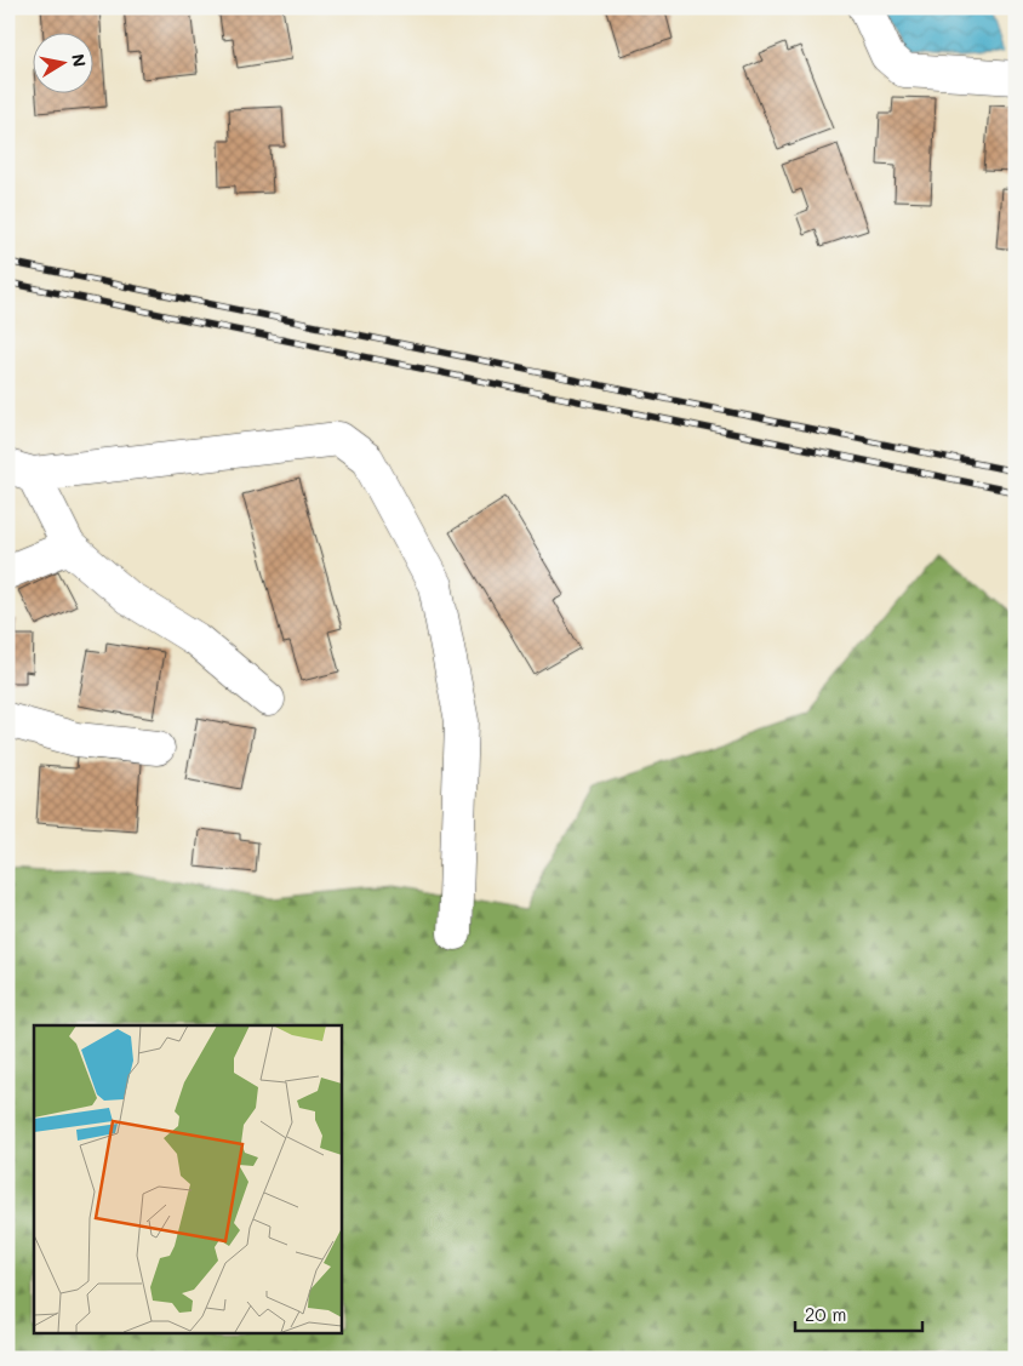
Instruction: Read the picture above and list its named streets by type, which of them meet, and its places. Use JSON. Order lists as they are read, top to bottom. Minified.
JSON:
{"scale_bar":"20 m","north":"right"}
